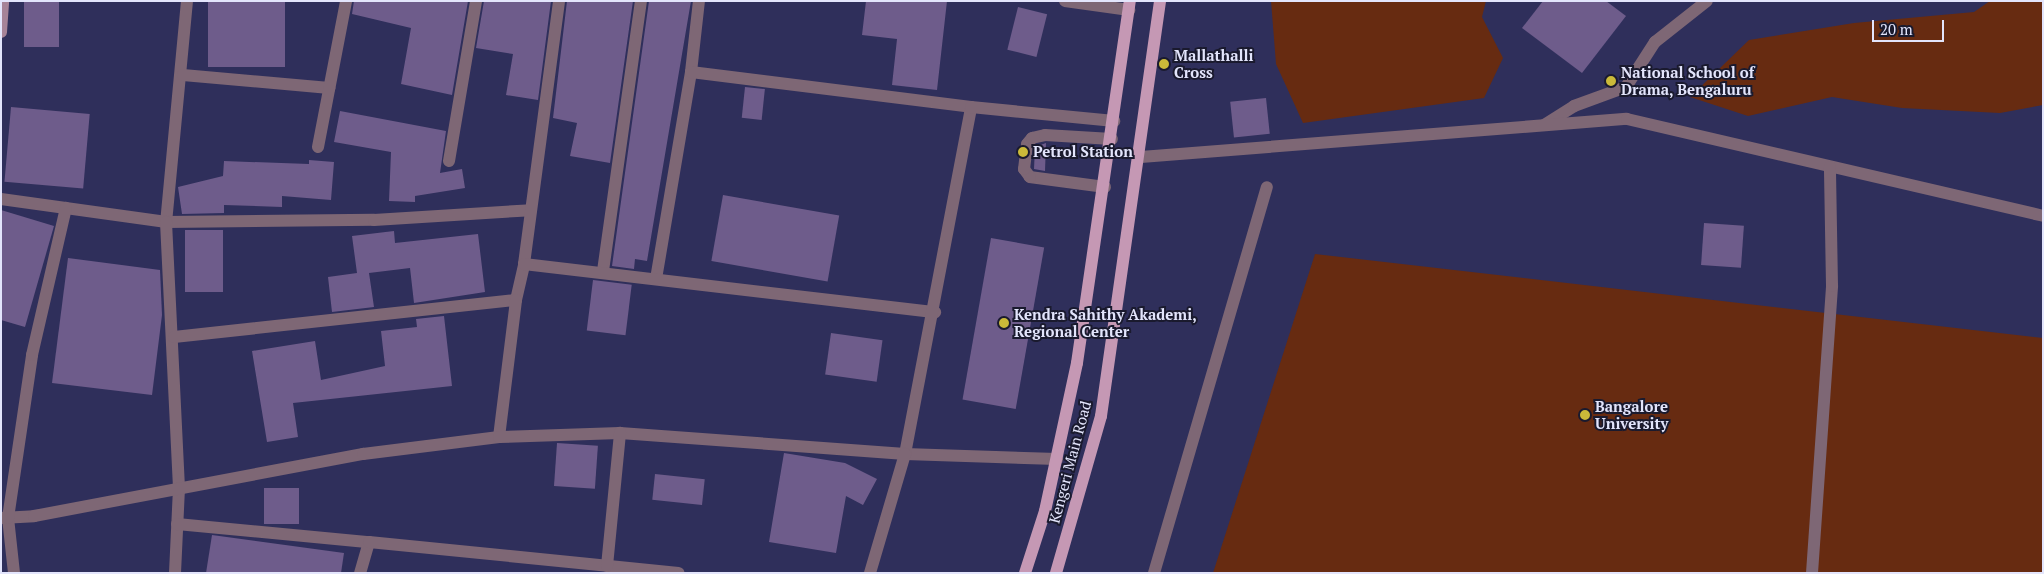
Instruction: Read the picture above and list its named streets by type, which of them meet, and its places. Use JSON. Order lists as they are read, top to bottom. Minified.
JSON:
{"streets":{"main road":["Kengeri Main Road"]},"places":["Mallathalli Cross","National School of Drama, Bengaluru","Petrol Station","Kendra Sahithy Akademi, Regional Center","Bangalore University"],"scale_bar":"20 m"}
